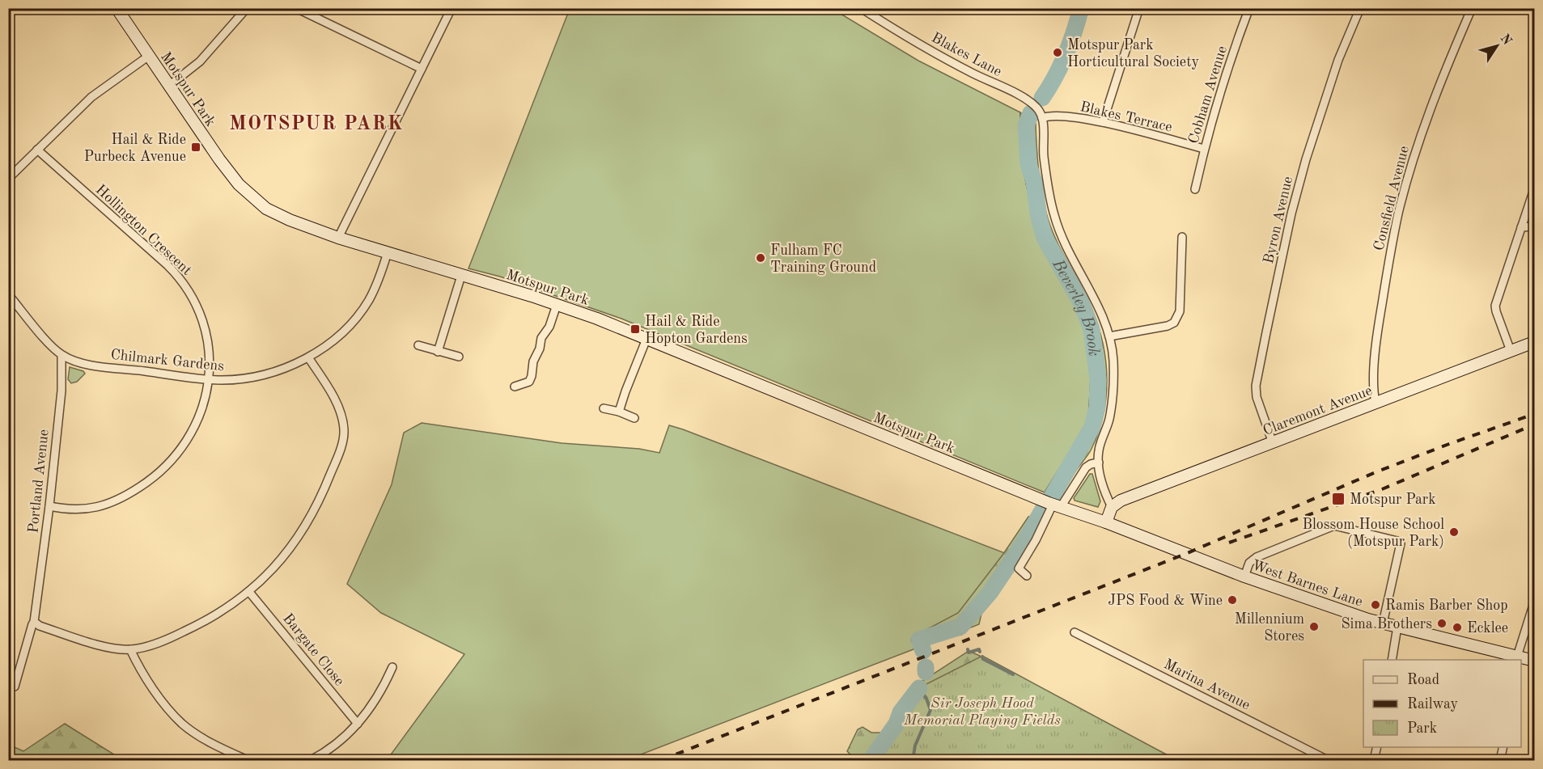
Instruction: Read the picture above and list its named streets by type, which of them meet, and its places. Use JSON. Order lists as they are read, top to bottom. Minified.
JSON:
{"streets":{"street":["Blakes Lane","Motspur Park","Cobham Avenue","Blakes Terrace","Consfield Avenue","Byron Avenue","Hollington Crescent","Chilmark Gardens","Claremont Avenue","Portland Avenue","West Barnes Lane","Bargate Close","Marina Avenue"]},"crossings":[["Blakes Lane","Blakes Terrace"],["Motspur Park","Chilmark Gardens"],["Motspur Park","West Barnes Lane"],["Cobham Avenue","Blakes Terrace"],["Consfield Avenue","Claremont Avenue"],["Byron Avenue","Claremont Avenue"],["Hollington Crescent","Chilmark Gardens"],["Hollington Crescent","Portland Avenue"],["Chilmark Gardens","Portland Avenue"]],"districts":["MOTSPUR PARK"],"water":["Beverley Brook"],"parks":["Sir Joseph Hood Memorial Playing Fields"],"places":{"other":["Motspur Park Horticultural Society","Fulham FC Training Ground","Blossom House School (Motspur Park)","JPS Food & Wine","Ramis Barber Shop","Sima Brothers","Millennium Stores","Ecklee"],"transit":["Hail & Ride Purbeck Avenue","Hail & Ride Hopton Gardens","Motspur Park"]},"legend":["Road","Railway","Park"],"north":"top right"}
